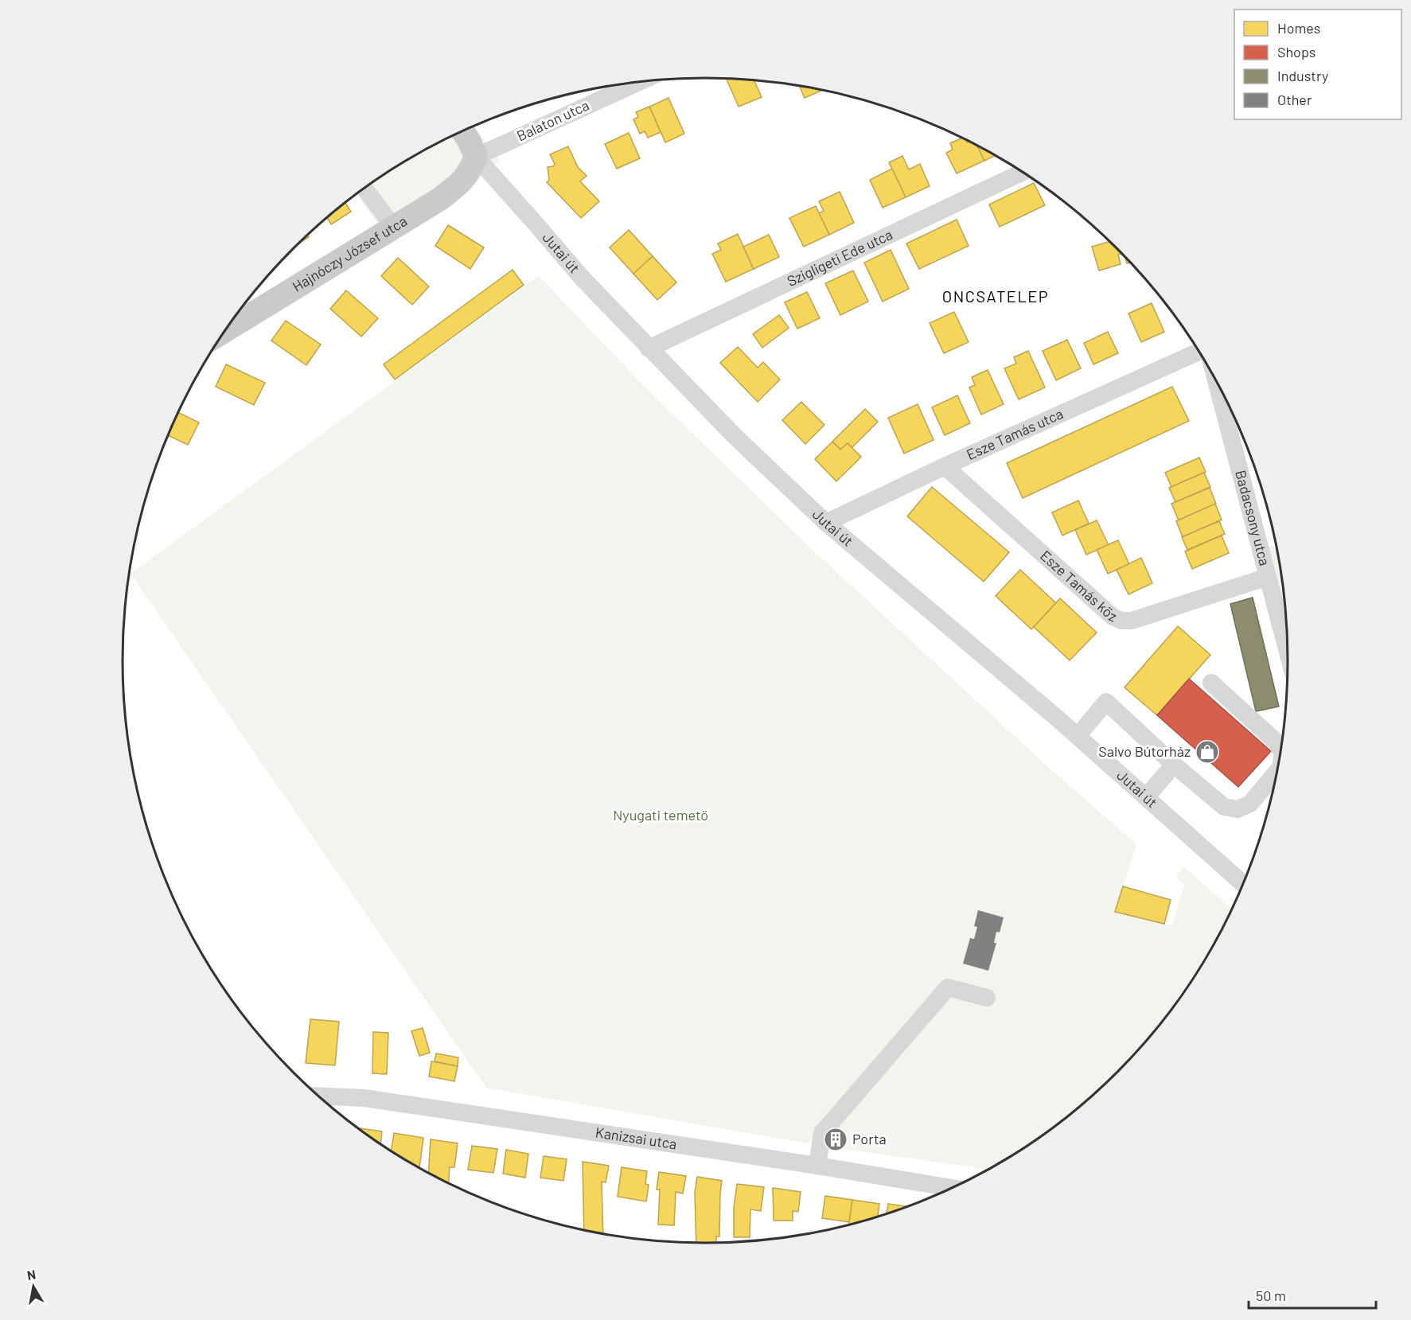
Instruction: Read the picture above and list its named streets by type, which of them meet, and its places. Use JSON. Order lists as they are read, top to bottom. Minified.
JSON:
{"streets":{"main road":["Jutai út","Hajnóczy József utca"],"street":["Balaton utca","Szigligeti Ede utca","Esze Tamás utca","Badacsony utca","Esze Tamás köz","Kanizsai utca"]},"crossings":[["Balaton utca","Jutai út"],["Balaton utca","Hajnóczy József utca"],["Jutai út","Hajnóczy József utca"],["Jutai út","Szigligeti Ede utca"],["Jutai út","Esze Tamás utca"],["Esze Tamás utca","Esze Tamás köz"],["Badacsony utca","Esze Tamás köz"]],"districts":["ONCSATELEP"],"parks":["Nyugati temető"],"places":{"shop":["Salvo Bútorház"],"building":["Porta"]},"legend":["Homes","Shops","Industry","Other"],"scale_bar":"50 m","north":"top"}
